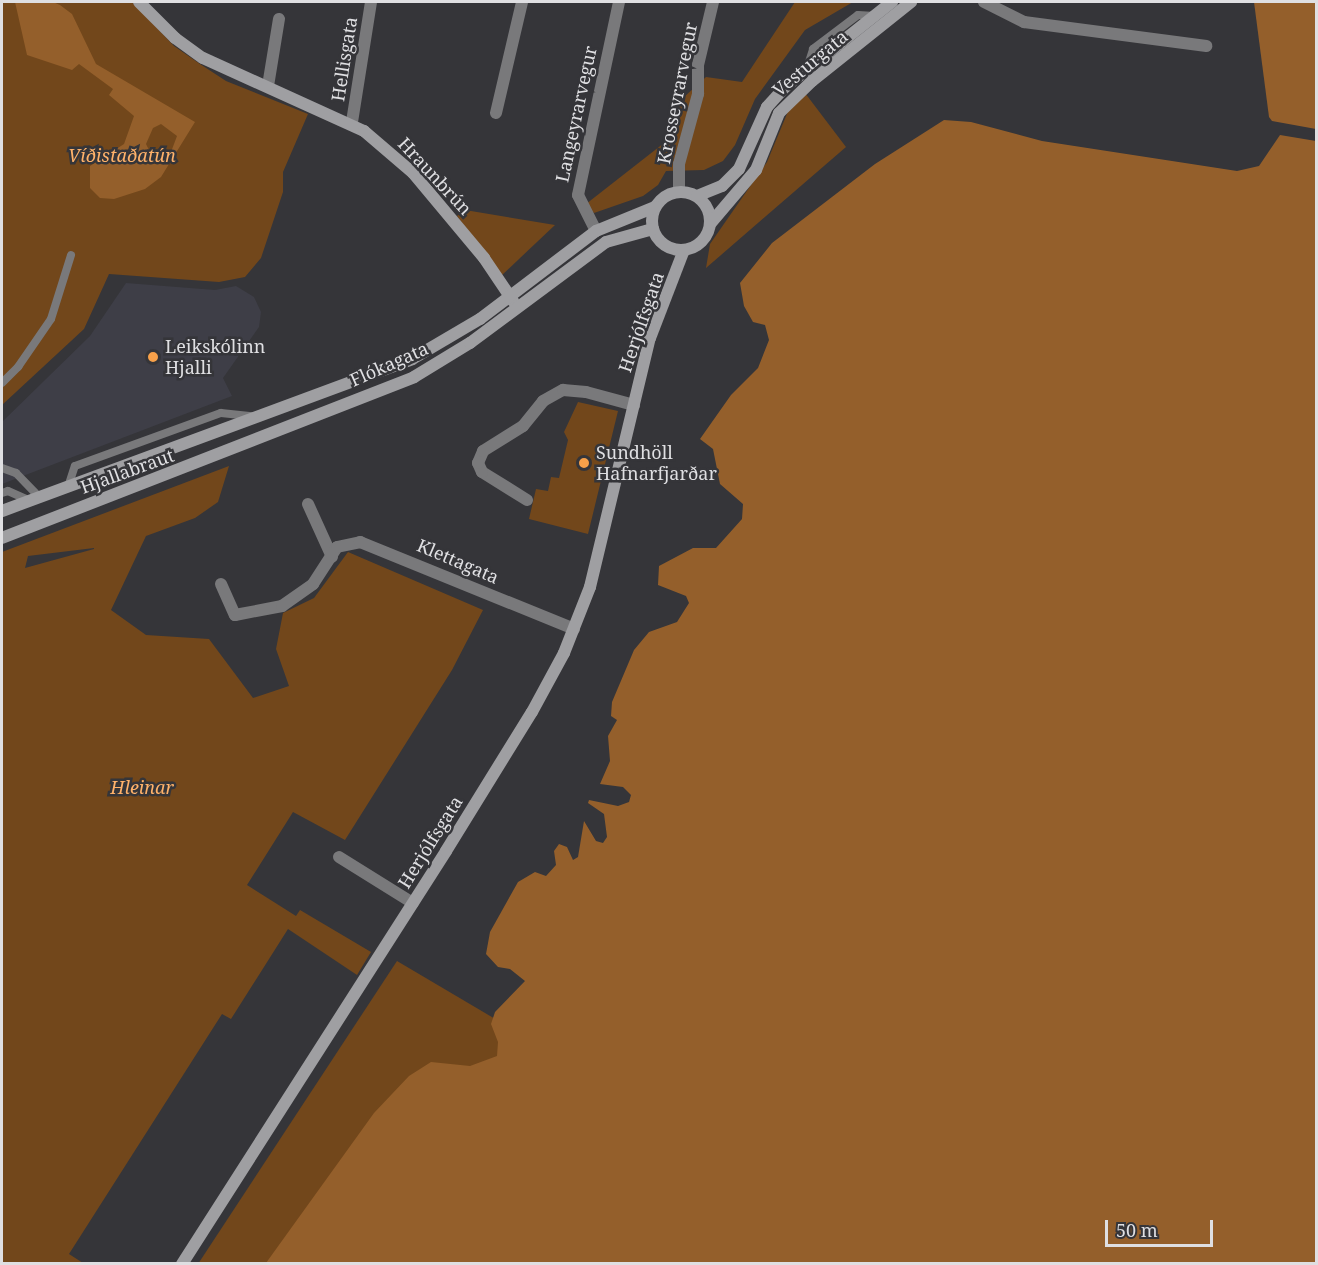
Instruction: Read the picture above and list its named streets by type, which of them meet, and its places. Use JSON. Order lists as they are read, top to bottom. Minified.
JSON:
{"streets":{"main road":["Vesturgata","Hraunbrún","Herjólfsgata","Flókagata","Hjallabraut"],"street":["Hellisgata","Krosseyrarvegur","Langeyrarvegur","Klettagata"]},"crossings":[["Hellisgata","Hraunbrún"],["Vesturgata","Krosseyrarvegur"],["Vesturgata","Herjólfsgata"],["Krosseyrarvegur","Herjólfsgata"],["Hraunbrún","Flókagata"],["Herjólfsgata","Klettagata"],["Flókagata","Hjallabraut"]],"parks":["Víðistaðatún","Hleinar"],"places":["Leikskólinn Hjalli","Sundhöll Hafnarfjarðar"],"scale_bar":"50 m"}
